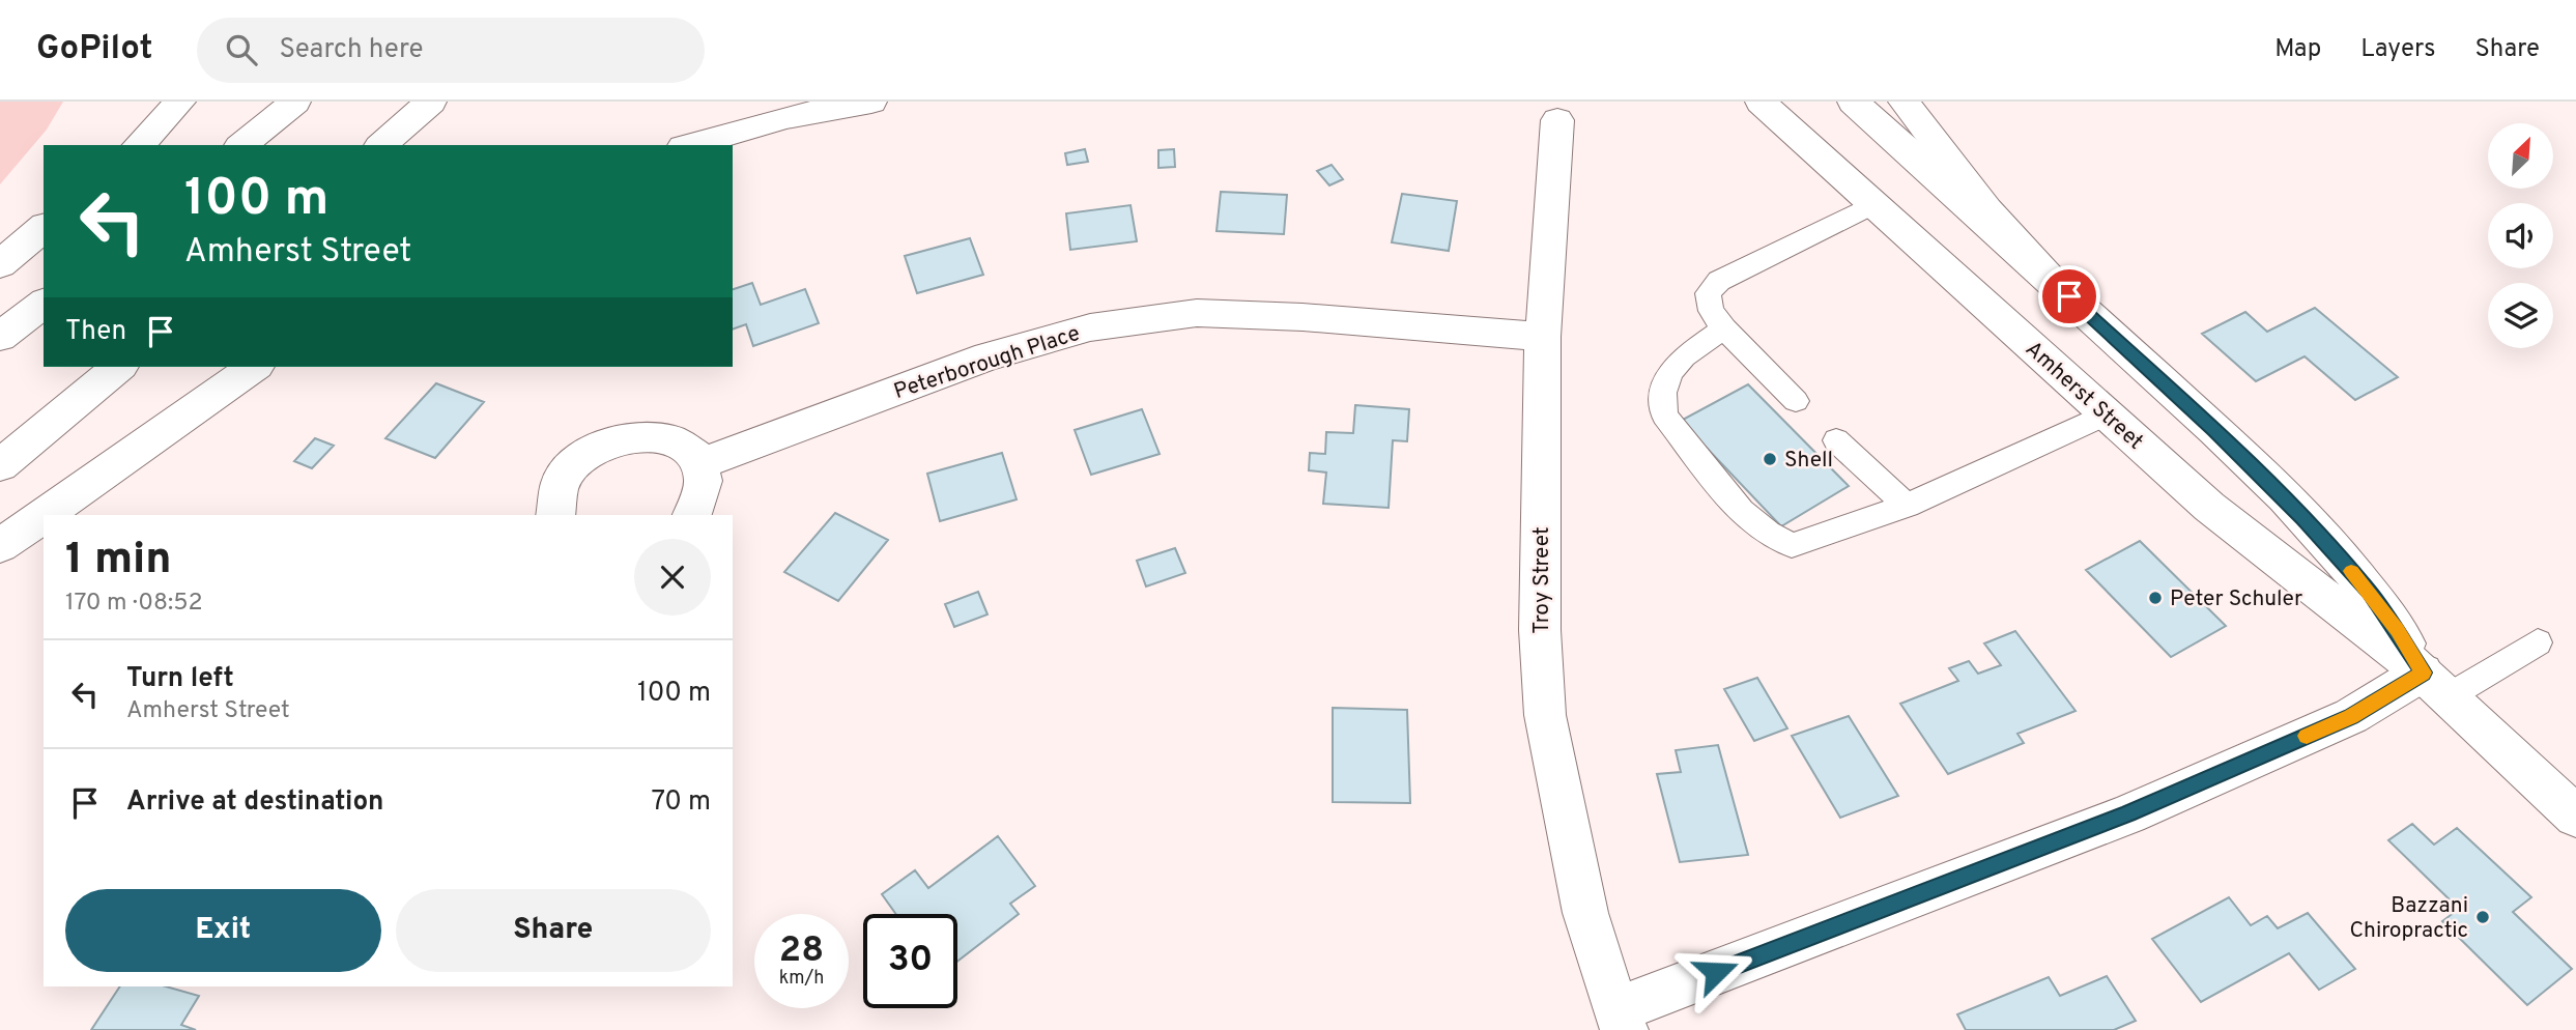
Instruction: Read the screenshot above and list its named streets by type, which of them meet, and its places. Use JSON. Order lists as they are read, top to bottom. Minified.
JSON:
{"streets":{"main road":["Peterborough Place","Amherst Street","Troy Street"]},"crossings":[["Peterborough Place","Troy Street"]],"places":["Shell","Peter Schuler","Bazzani Chiropractic"],"north":"top right","page":{"header":"GoPilot","search":"Search here","nav":["Map","Layers","Share"],"turn":["100 m","Amherst Street"],"then":"Then","heading":["1 min","170 m · 08:52"],"list":[{"name":"Turn left","note":"Amherst Street","value":"100 m"},{"name":"Arrive at destination","value":"70 m"}],"buttons":["Exit","Share"],"speed":"28 km/h","limit":"30"}}
